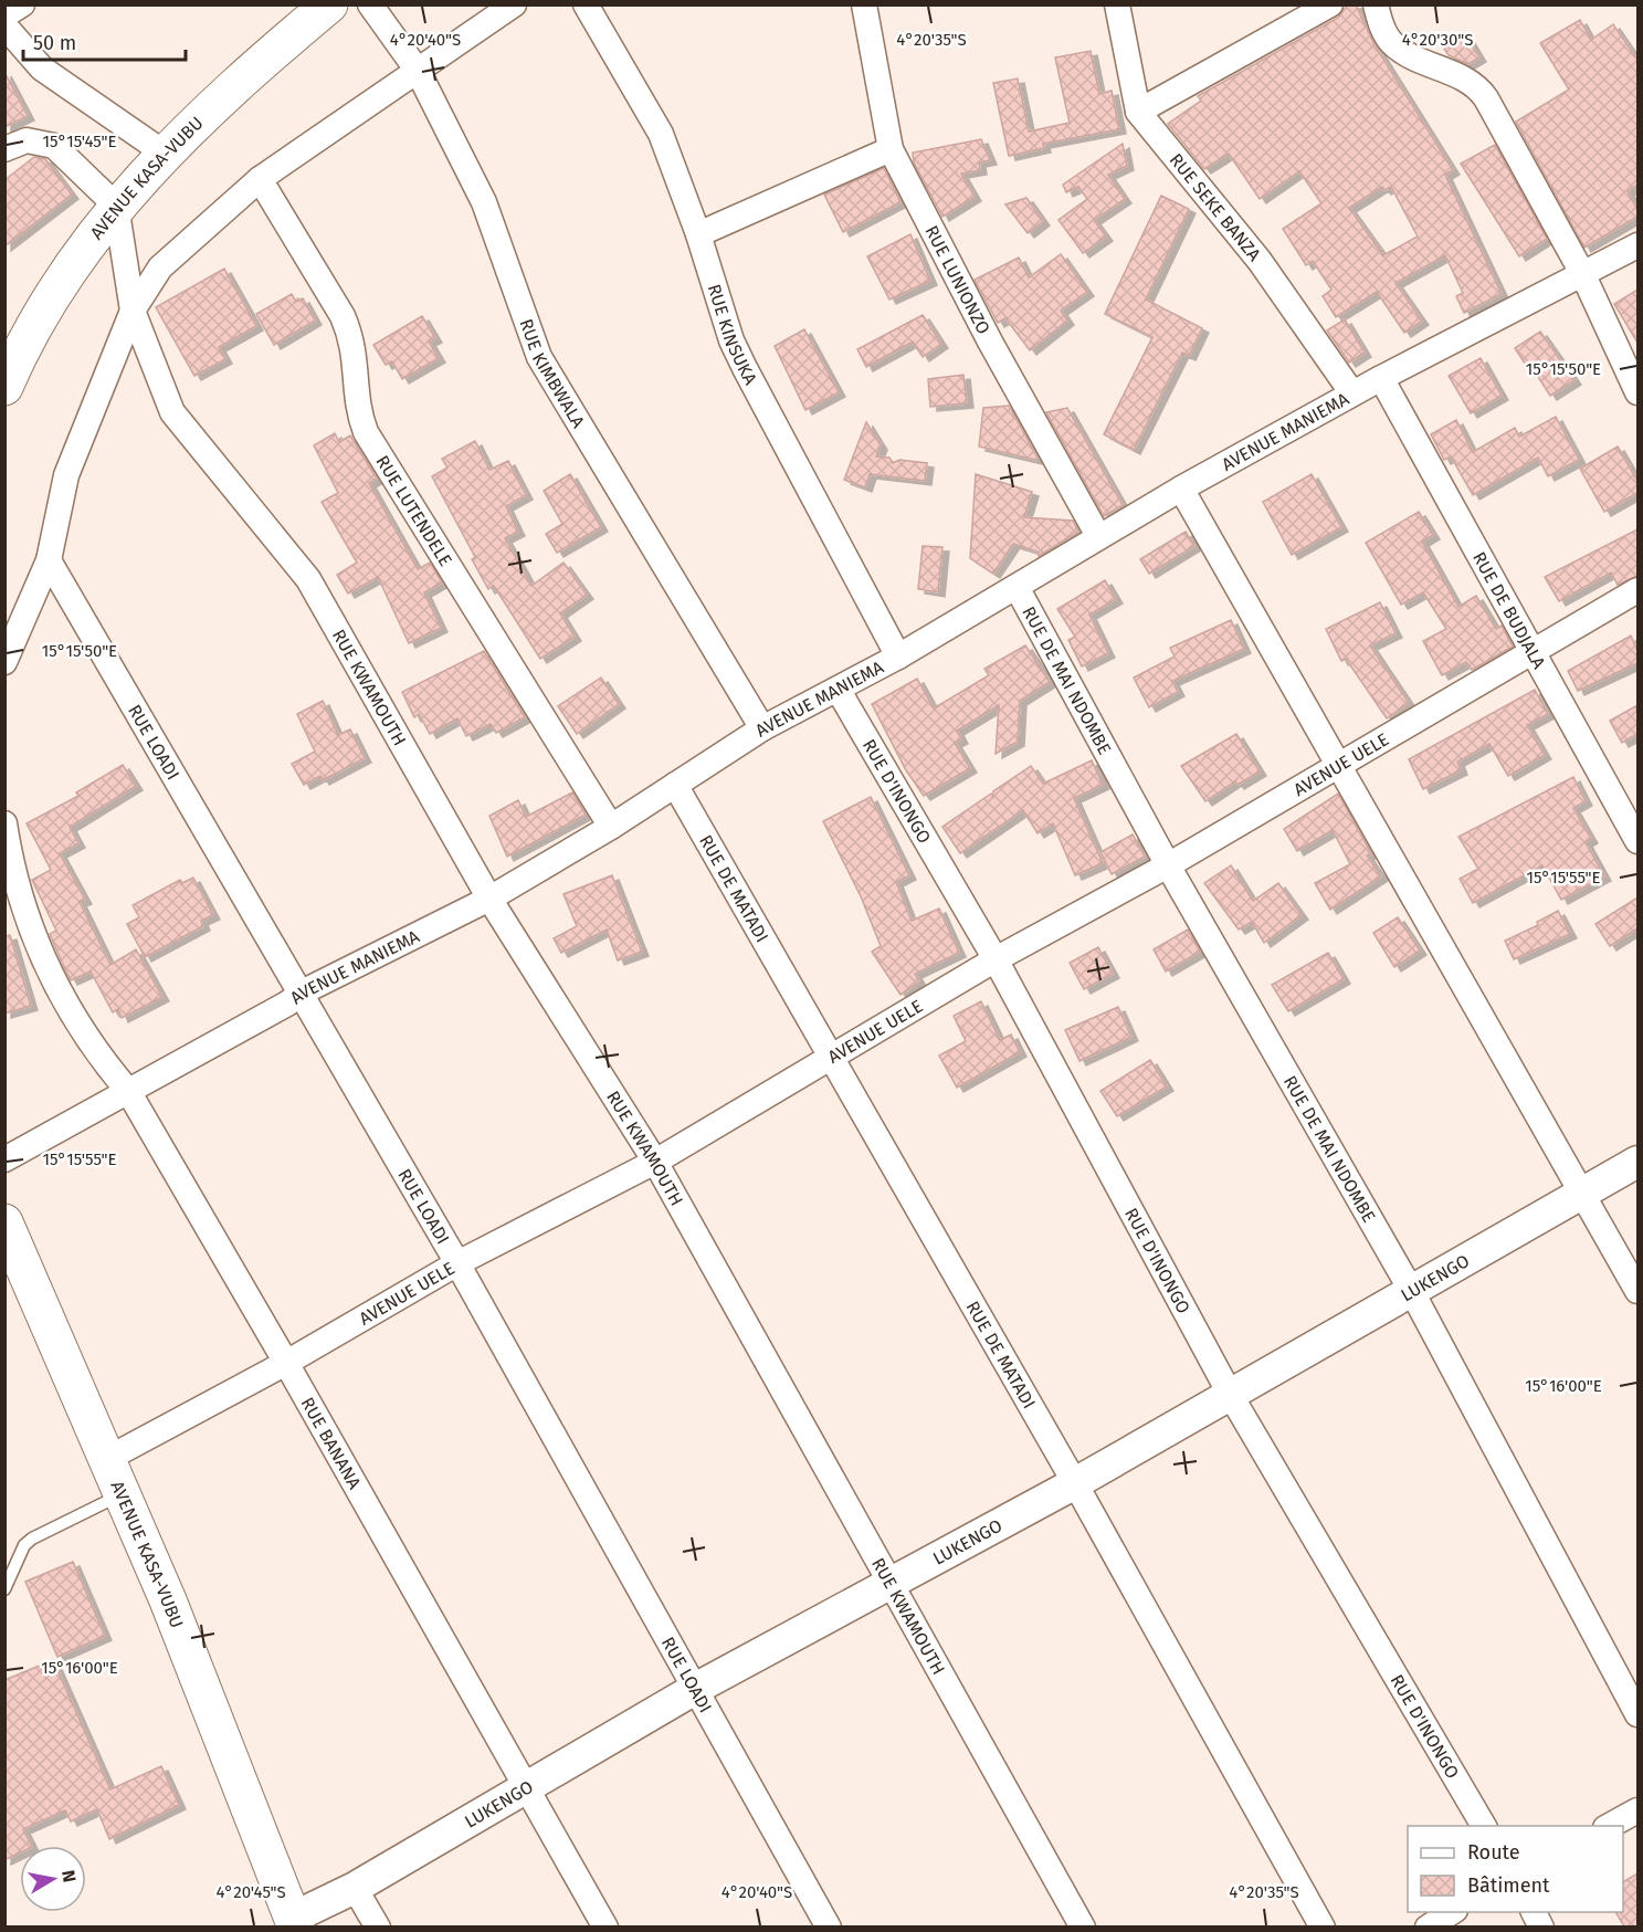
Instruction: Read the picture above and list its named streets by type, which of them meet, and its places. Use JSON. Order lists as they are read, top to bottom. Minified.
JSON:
{"streets":{"main road":["AVENUE KASA-VUBU"],"street":["RUE SEKE BANZA","RUE LUNIONZO","RUE KINSUKA","RUE KIMBWALA","AVENUE MANIEMA","RUE LUTENDELE","RUE DE BUDJALA","RUE DE MAI NDOMBE","RUE KWAMOUTH","RUE LOADI","AVENUE UELE","RUE D'INONGO","RUE DE MATADI","LUKENGO","RUE BANANA"]},"crossings":[["AVENUE KASA-VUBU","RUE KWAMOUTH"],["AVENUE KASA-VUBU","AVENUE UELE"],["AVENUE KASA-VUBU","LUKENGO"],["RUE SEKE BANZA","AVENUE MANIEMA"],["RUE LUNIONZO","AVENUE MANIEMA"],["RUE KINSUKA","AVENUE MANIEMA"],["RUE KIMBWALA","AVENUE MANIEMA"],["AVENUE MANIEMA","RUE LUTENDELE"],["AVENUE MANIEMA","RUE DE BUDJALA"],["AVENUE MANIEMA","RUE DE MAI NDOMBE"],["AVENUE MANIEMA","RUE KWAMOUTH"],["AVENUE MANIEMA","RUE LOADI"],["AVENUE MANIEMA","RUE D'INONGO"],["AVENUE MANIEMA","RUE DE MATADI"],["AVENUE MANIEMA","RUE BANANA"],["RUE DE BUDJALA","AVENUE UELE"],["RUE DE MAI NDOMBE","AVENUE UELE"],["RUE DE MAI NDOMBE","LUKENGO"],["RUE KWAMOUTH","AVENUE UELE"],["RUE KWAMOUTH","LUKENGO"],["RUE LOADI","AVENUE UELE"],["RUE LOADI","LUKENGO"],["AVENUE UELE","RUE D'INONGO"],["AVENUE UELE","RUE DE MATADI"],["AVENUE UELE","RUE BANANA"],["RUE D'INONGO","LUKENGO"],["RUE DE MATADI","LUKENGO"],["LUKENGO","RUE BANANA"]],"legend":["Route","Bâtiment"],"scale_bar":"50 m","north":"right","coordinates":["4°20'30\"S","4°20'40\"S","4°20'35\"S","15°15'45\"E","15°15'50\"E","15°15'55\"E","15°16'00\"E","4°20'45\"S"]}
